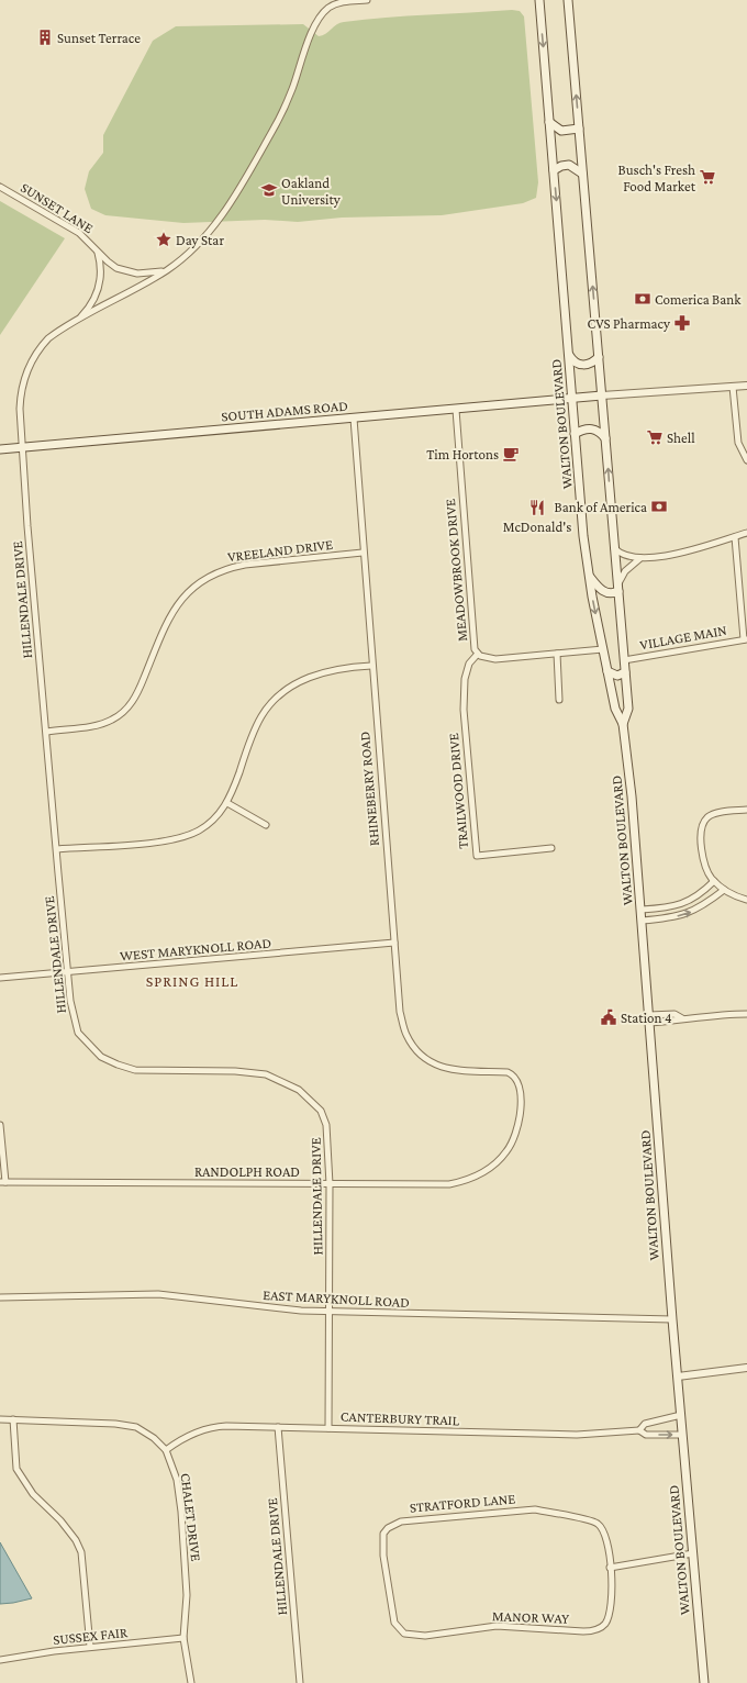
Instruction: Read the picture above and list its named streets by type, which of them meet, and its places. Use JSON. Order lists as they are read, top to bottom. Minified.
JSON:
{"streets":{"main road":["SOUTH ADAMS ROAD","WALTON BOULEVARD"],"street":["SUNSET LANE","VREELAND DRIVE","MEADOWBROOK DRIVE","HILLENDALE DRIVE","VILLAGE MAIN","RHINEBERRY ROAD","TRAILWOOD DRIVE","WEST MARYKNOLL ROAD","RANDOLPH ROAD","EAST MARYKNOLL ROAD","CANTERBURY TRAIL","STRATFORD LANE","CHALET DRIVE","MANOR WAY","SUSSEX FAIR"]},"crossings":[["SUNSET LANE","HILLENDALE DRIVE"],["SOUTH ADAMS ROAD","WALTON BOULEVARD"],["SOUTH ADAMS ROAD","MEADOWBROOK DRIVE"],["SOUTH ADAMS ROAD","HILLENDALE DRIVE"],["SOUTH ADAMS ROAD","RHINEBERRY ROAD"],["WALTON BOULEVARD","MEADOWBROOK DRIVE"],["WALTON BOULEVARD","EAST MARYKNOLL ROAD"],["WALTON BOULEVARD","CANTERBURY TRAIL"],["VREELAND DRIVE","HILLENDALE DRIVE"],["VREELAND DRIVE","RHINEBERRY ROAD"],["MEADOWBROOK DRIVE","TRAILWOOD DRIVE"],["HILLENDALE DRIVE","WEST MARYKNOLL ROAD"],["HILLENDALE DRIVE","RANDOLPH ROAD"],["HILLENDALE DRIVE","EAST MARYKNOLL ROAD"],["HILLENDALE DRIVE","CANTERBURY TRAIL"],["RHINEBERRY ROAD","WEST MARYKNOLL ROAD"],["RHINEBERRY ROAD","RANDOLPH ROAD"],["CANTERBURY TRAIL","CHALET DRIVE"],["STRATFORD LANE","MANOR WAY"],["CHALET DRIVE","SUSSEX FAIR"]],"districts":["SPRING HILL"],"places":{"building":["Sunset Terrace"],"supermarket":["Busch's Fresh Food Market","Shell"],"school or university":["Oakland University"],"place":["Day Star"],"bank":["Comerica Bank","Bank of America"],"pharmacy":["CVS Pharmacy"],"cafe":["Tim Hortons"],"restaurant":["McDonald's"],"public building":["Station 4"]}}
